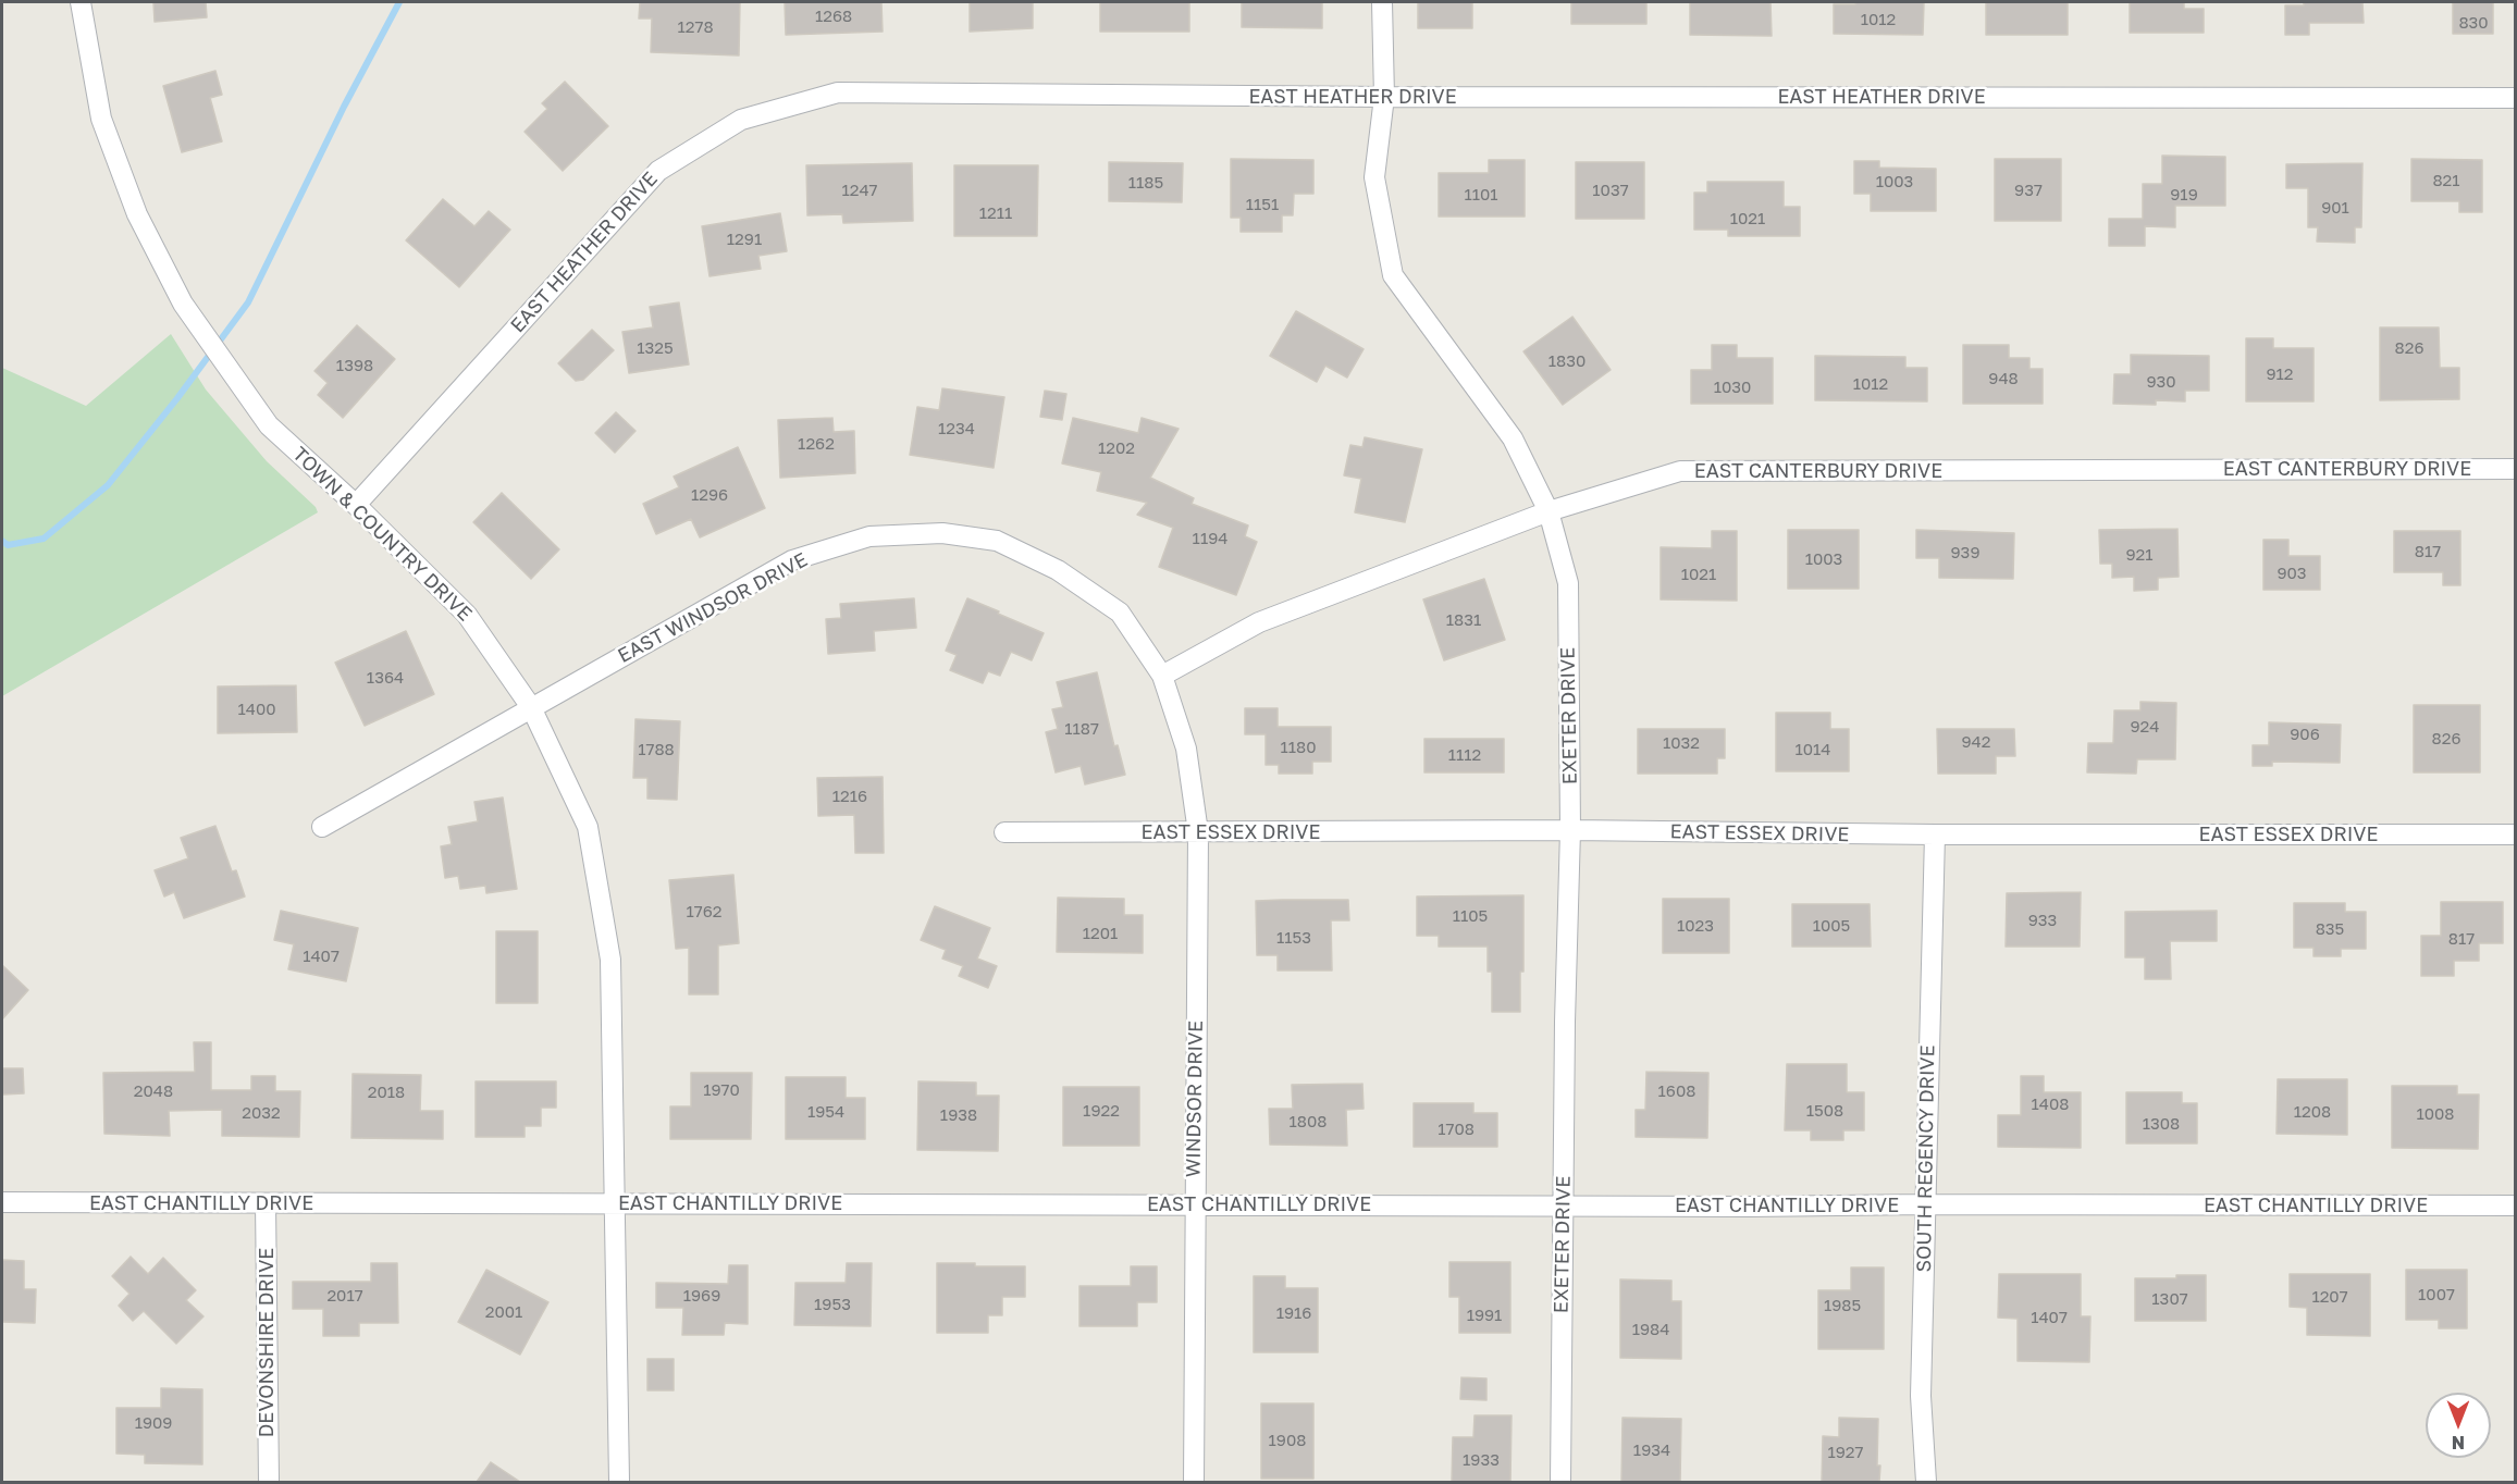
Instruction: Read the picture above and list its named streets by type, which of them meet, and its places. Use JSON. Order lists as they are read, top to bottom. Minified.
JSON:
{"streets":{"street":["EAST HEATHER DRIVE","EAST CANTERBURY DRIVE","TOWN & COUNTRY DRIVE","EAST WINDSOR DRIVE","EXETER DRIVE","EAST ESSEX DRIVE","WINDSOR DRIVE","SOUTH REGENCY DRIVE","EAST CHANTILLY DRIVE","DEVONSHIRE DRIVE"]},"crossings":[["EAST HEATHER DRIVE","TOWN & COUNTRY DRIVE"],["EAST HEATHER DRIVE","EXETER DRIVE"],["EAST CANTERBURY DRIVE","EAST WINDSOR DRIVE"],["EAST CANTERBURY DRIVE","EXETER DRIVE"],["TOWN & COUNTRY DRIVE","EAST WINDSOR DRIVE"],["TOWN & COUNTRY DRIVE","EAST CHANTILLY DRIVE"],["EAST WINDSOR DRIVE","EAST ESSEX DRIVE"],["EAST WINDSOR DRIVE","WINDSOR DRIVE"],["EXETER DRIVE","EAST ESSEX DRIVE"],["EXETER DRIVE","EAST CHANTILLY DRIVE"],["EAST ESSEX DRIVE","WINDSOR DRIVE"],["EAST ESSEX DRIVE","SOUTH REGENCY DRIVE"],["WINDSOR DRIVE","EAST CHANTILLY DRIVE"],["SOUTH REGENCY DRIVE","EAST CHANTILLY DRIVE"],["EAST CHANTILLY DRIVE","DEVONSHIRE DRIVE"]],"house_numbers":["1268","1012","830","1278","821","1003","1185","1247","1037","937","1101","919","1151","901","1211","1021","1291","1325","826","1830","1398","912","948","930","1012","1030","1234","1262","1202","1296","1194","817","939","921","1003","903","1021","1831","1364","1400","924","1187","906","826","942","1032","1180","1788","1014","1112","1216","1762","1105","933","1023","1005","835","1201","1153","817","1407","1970","2048","1608","2018","1408","1922","1508","1954","1208","2032","1008","1938","1808","1308","1708","1007","2017","1969","1207","1307","1953","1985","2001","1916","1991","1407","1984","1909","1908","1934","1927","1933"],"north":"bottom"}
